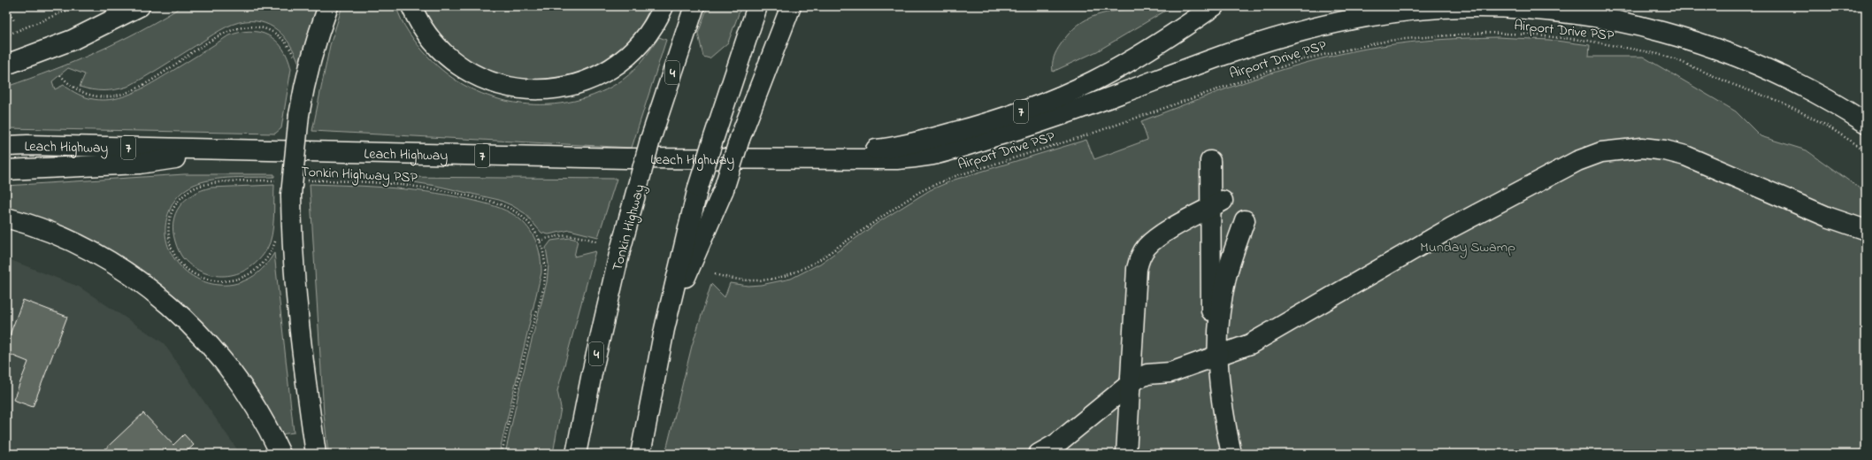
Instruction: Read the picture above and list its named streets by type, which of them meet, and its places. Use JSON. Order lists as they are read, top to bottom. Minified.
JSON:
{"streets":{"main road":["4","7","Leach Highway","Tonkin Highway"],"path":["Airport Drive PSP","Tonkin Highway PSP"]},"crossings":[["7","Leach Highway"]],"parks":["Munday Swamp"]}
